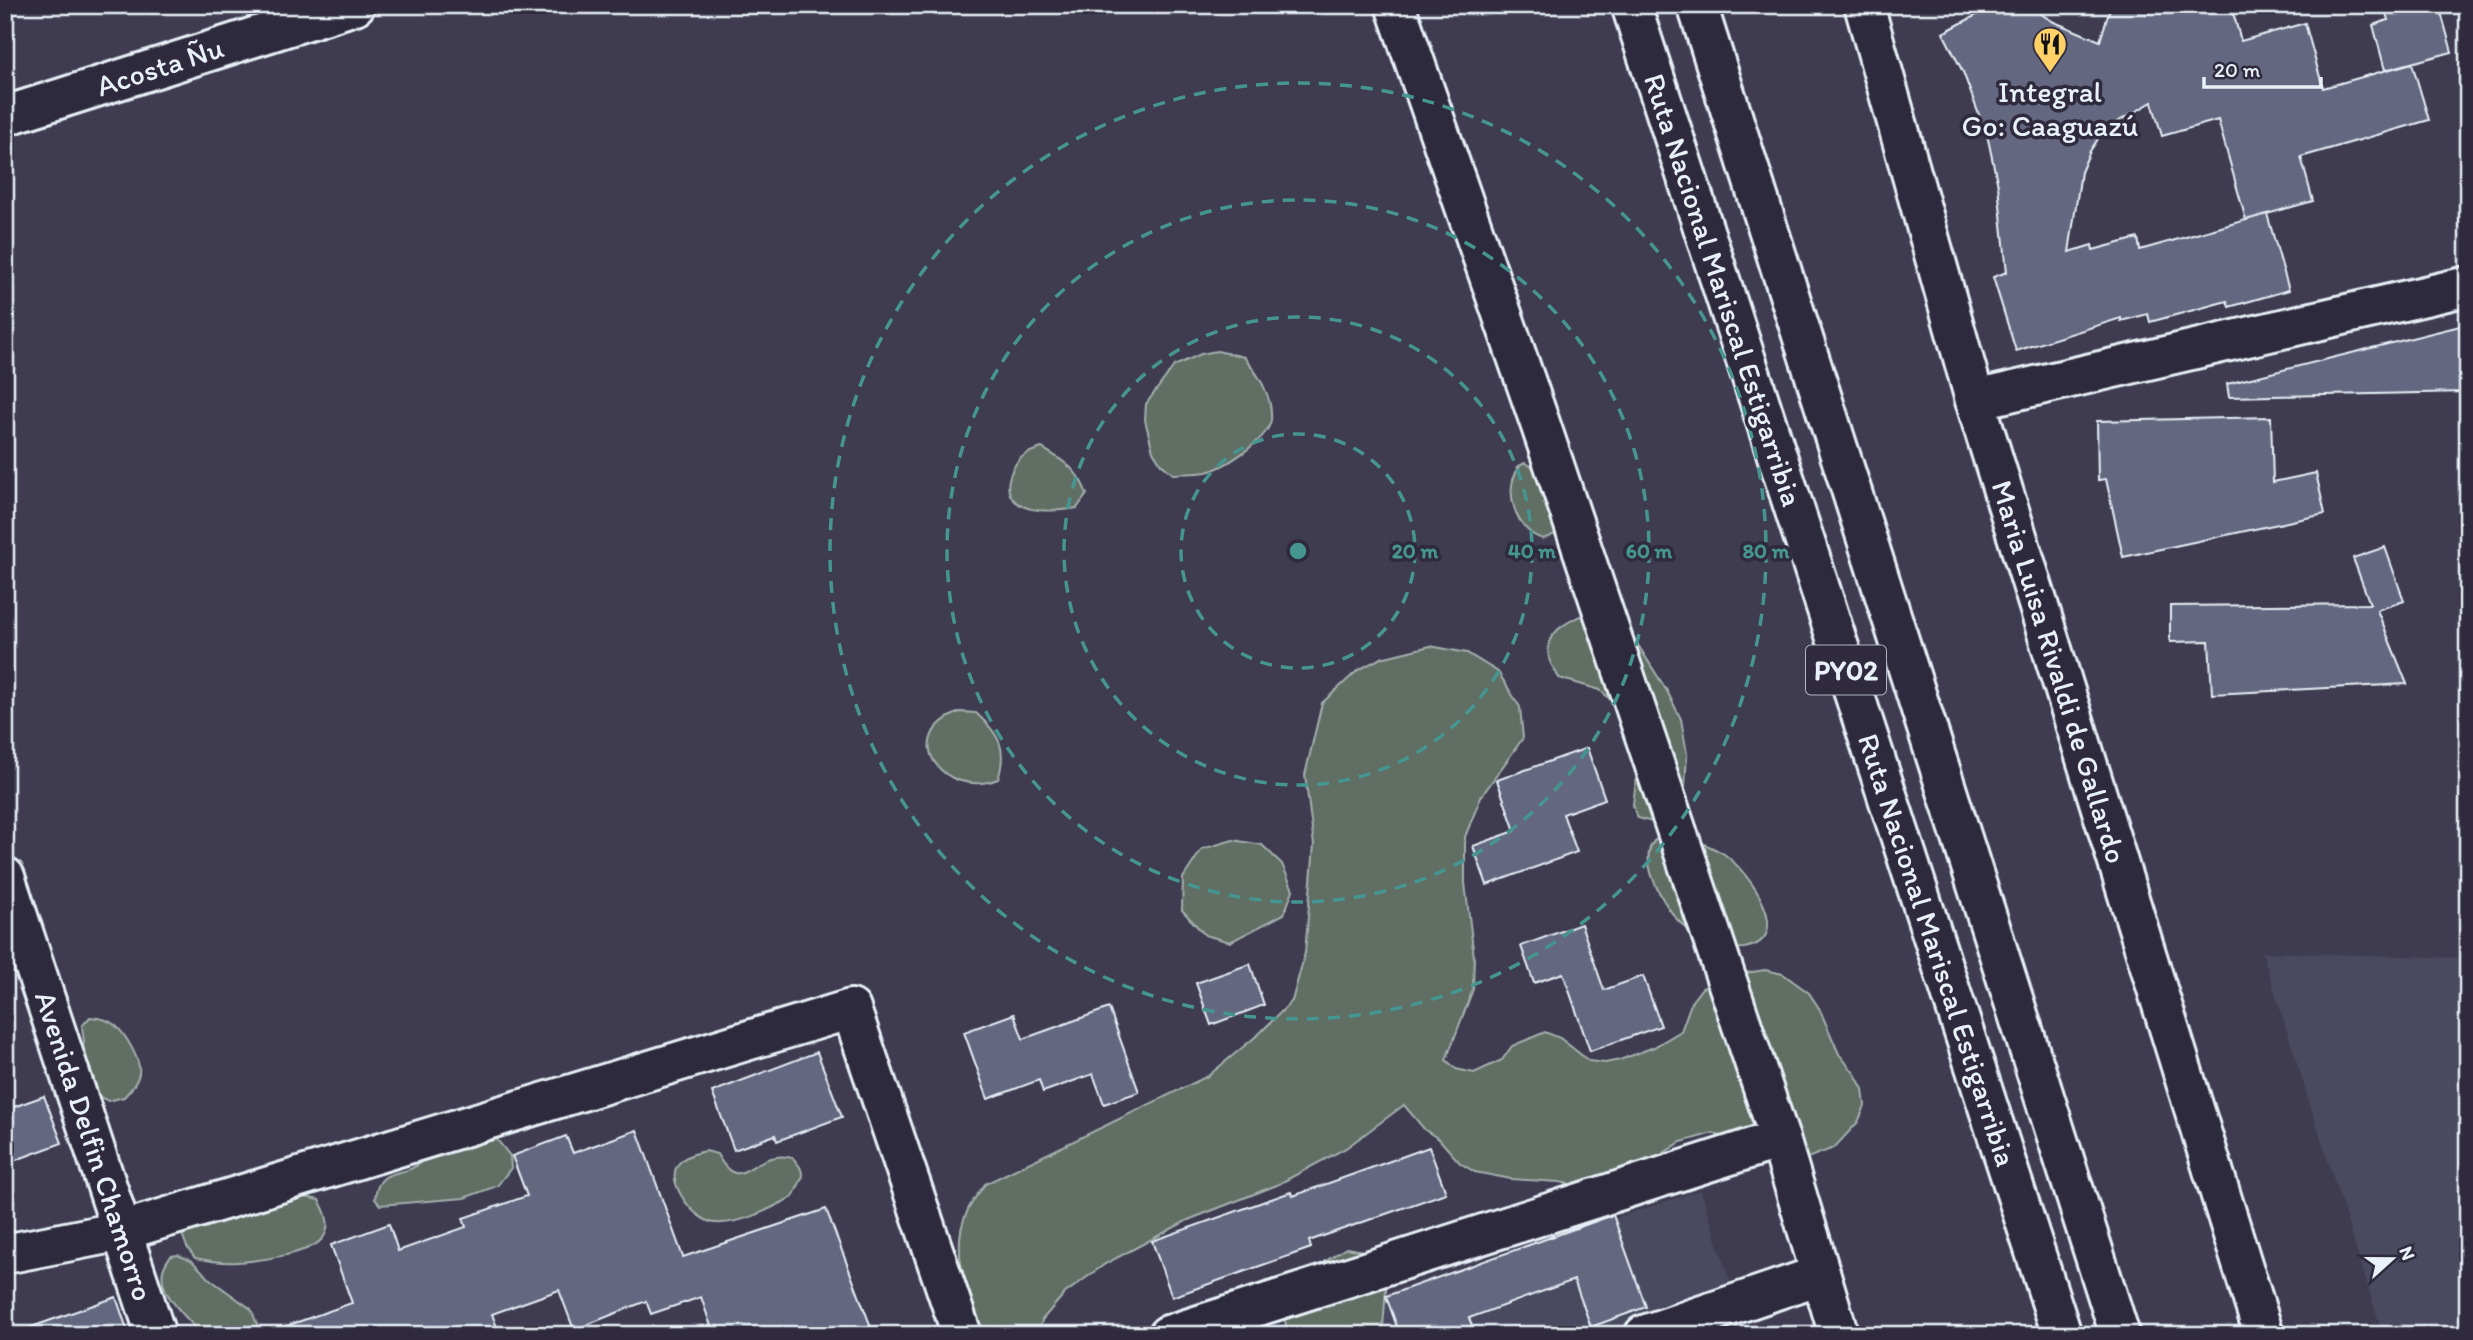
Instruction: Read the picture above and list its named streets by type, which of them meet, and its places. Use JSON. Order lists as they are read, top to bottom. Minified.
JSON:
{"streets":{"main road":["Acosta Ñu","Ruta Nacional Mariscal Estigarribia","PY02","Maria Luisa Rivaldi de Gallardo","Avenida Delfin Chamorro"]},"places":{"restaurant":["Integral Go: Caaguazú"]},"scale_bar":"20 m","north":"right","rings":["20 m","40 m","60 m","80 m"]}
